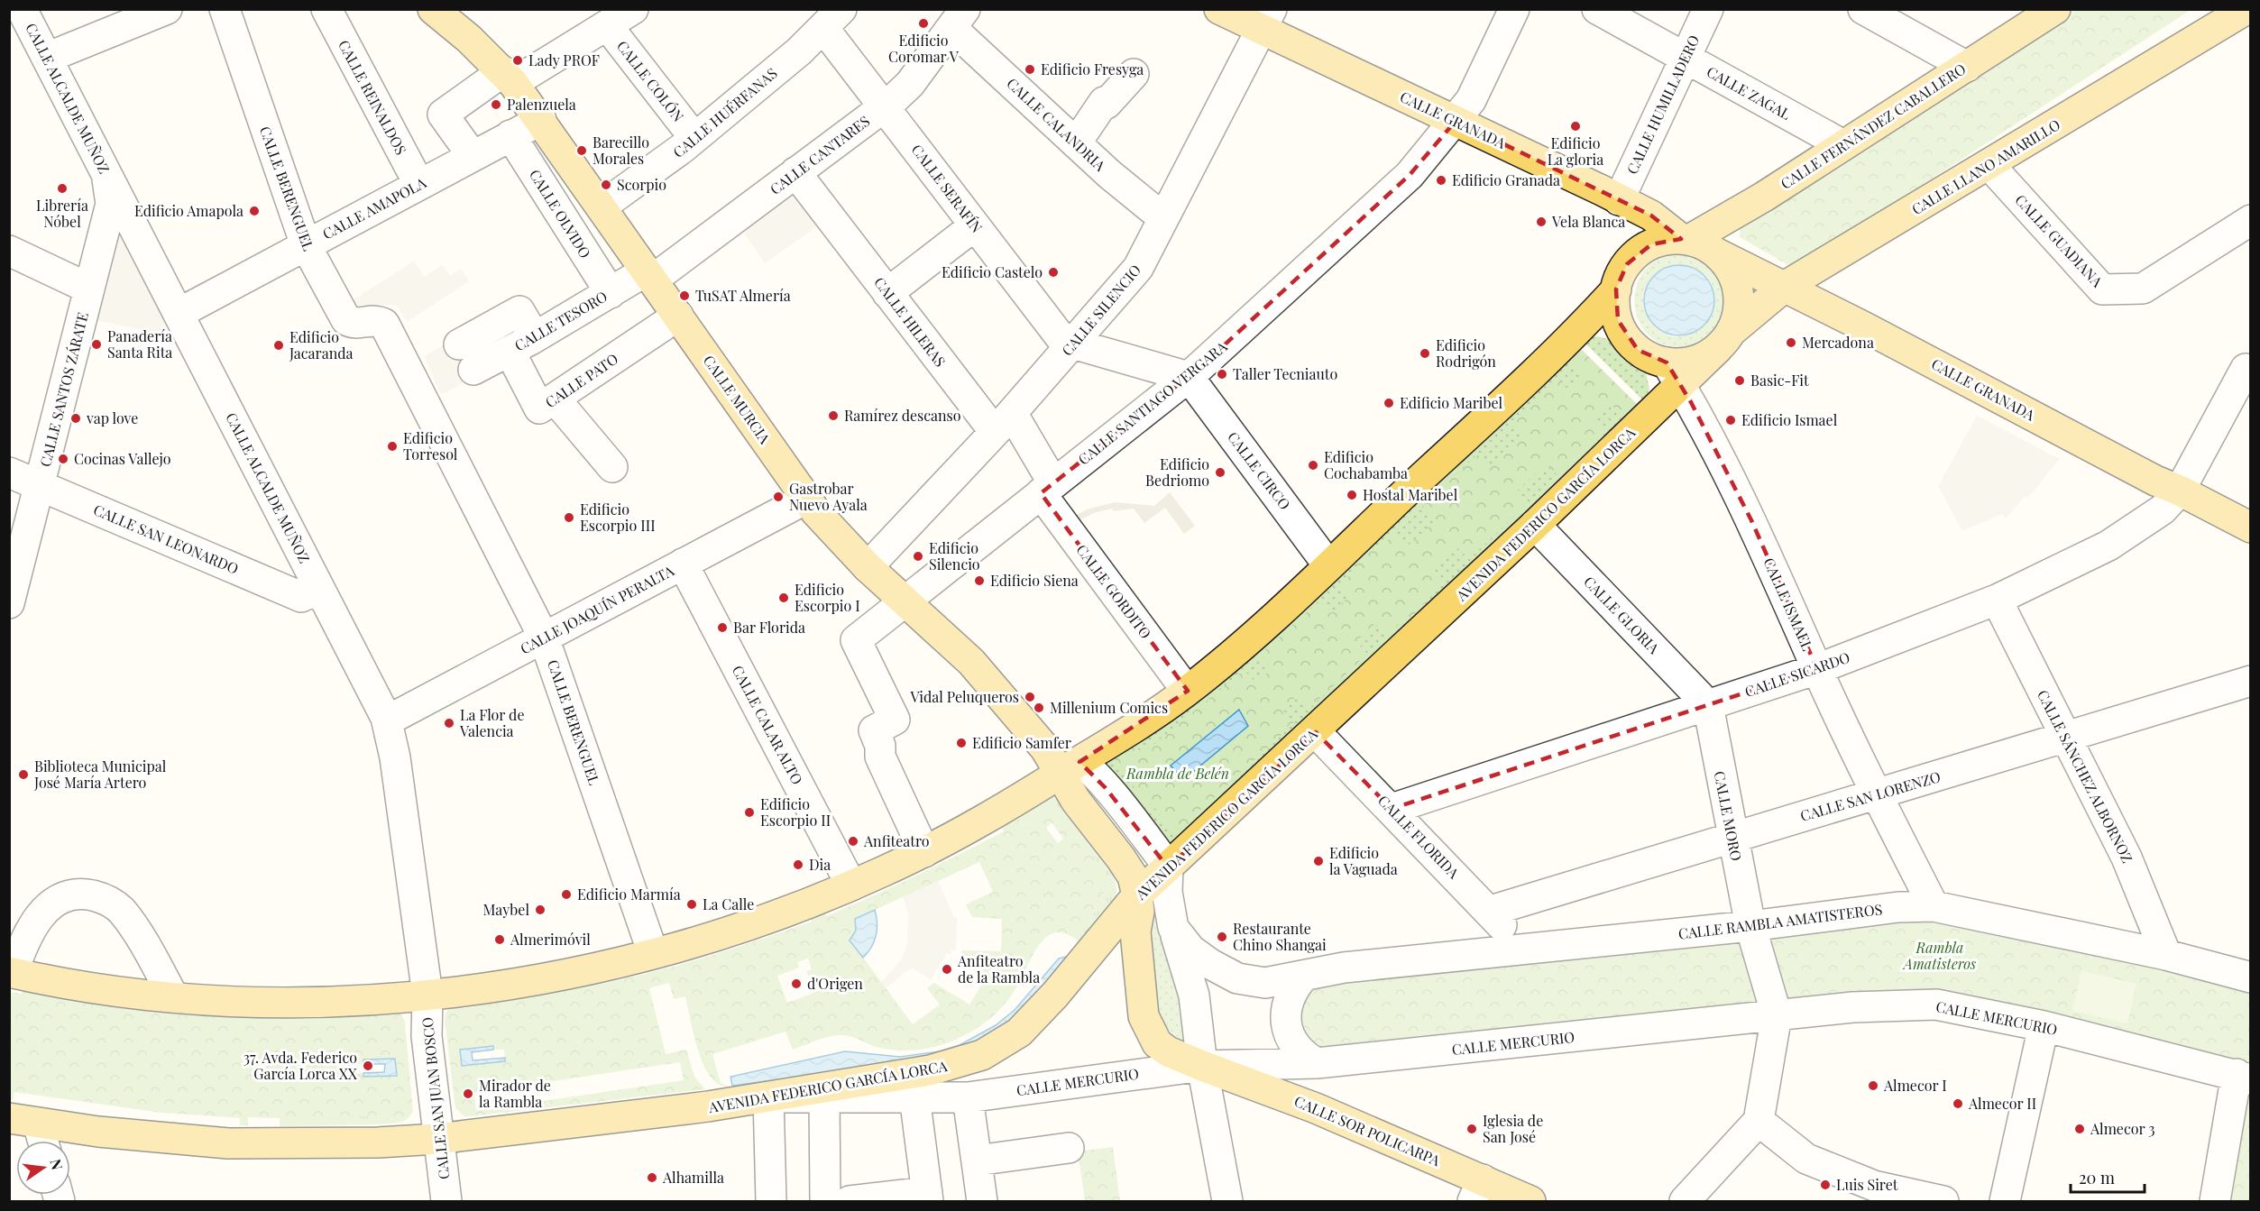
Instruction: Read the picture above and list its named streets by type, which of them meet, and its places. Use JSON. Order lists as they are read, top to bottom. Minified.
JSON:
{"streets":{"main road":["CALLE GRANADA","CALLE FERNÁNDEZ CABALLERO","CALLE LLANO AMARILLO","CALLE MURCIA","AVENIDA FEDERICO GARCÍA LORCA","CALLE SOR POLICARPA"],"street":["CALLE COLÓN","CALLE ZAGAL","CALLE REINALDOS","CALLE ALCALDE MUÑOZ","CALLE HUMILLADERO","CALLE HUÉRFANAS","CALLE CALANDRIA","CALLE CANTARES","CALLE BERENGUEL","CALLE SERAFÍN","CALLE AMAPOLA","CALLE OLVIDO","CALLE GUADIANA","CALLE SILENCIO","CALLE TESORO","CALLE HILERAS","CALLE PATO","CALLE SANTOS ZÁRATE","CALLE SANTIAGO VERGARA","CALLE CIRCO","CALLE SAN LEONARDO","CALLE GORDITO","CALLE ISMAEL","CALLE JOAQUÍN PERALTA","CALLE GLORIA","CALLE SICARDO","CALLE CALAR ALTO","CALLE SÁNCHEZ ALBORNOZ","CALLE SAN LORENZO","CALLE MORO","CALLE FLORIDA","CALLE RAMBLA AMATISTEROS","CALLE MERCURIO","CALLE SAN JUAN BOSCO"]},"crossings":[["CALLE COLÓN","CALLE HUÉRFANAS"],["CALLE ZAGAL","CALLE HUMILLADERO"],["CALLE ZAGAL","CALLE FERNÁNDEZ CABALLERO"],["CALLE REINALDOS","CALLE AMAPOLA"],["CALLE ALCALDE MUÑOZ","CALLE AMAPOLA"],["CALLE ALCALDE MUÑOZ","CALLE SANTOS ZÁRATE"],["CALLE ALCALDE MUÑOZ","CALLE SAN LEONARDO"],["CALLE ALCALDE MUÑOZ","CALLE JOAQUÍN PERALTA"],["CALLE ALCALDE MUÑOZ","CALLE SAN JUAN BOSCO"],["CALLE HUMILLADERO","CALLE GRANADA"],["CALLE HUÉRFANAS","CALLE SERAFÍN"],["CALLE HUÉRFANAS","CALLE MURCIA"],["CALLE GRANADA","CALLE FERNÁNDEZ CABALLERO"],["CALLE GRANADA","CALLE LLANO AMARILLO"],["CALLE GRANADA","CALLE SILENCIO"],["CALLE GRANADA","CALLE SANTIAGO VERGARA"],["CALLE GRANADA","AVENIDA FEDERICO GARCÍA LORCA"],["CALLE GRANADA","CALLE ISMAEL"],["CALLE GRANADA","CALLE SICARDO"],["CALLE CALANDRIA","CALLE CANTARES"],["CALLE CALANDRIA","CALLE SILENCIO"],["CALLE FERNÁNDEZ CABALLERO","CALLE LLANO AMARILLO"],["CALLE FERNÁNDEZ CABALLERO","AVENIDA FEDERICO GARCÍA LORCA"],["CALLE FERNÁNDEZ CABALLERO","CALLE ISMAEL"],["CALLE CANTARES","CALLE SERAFÍN"],["CALLE CANTARES","CALLE TESORO"],["CALLE CANTARES","CALLE HILERAS"],["CALLE CANTARES","CALLE MURCIA"],["CALLE LLANO AMARILLO","CALLE GUADIANA"],["CALLE LLANO AMARILLO","AVENIDA FEDERICO GARCÍA LORCA"],["CALLE LLANO AMARILLO","CALLE ISMAEL"],["CALLE BERENGUEL","CALLE AMAPOLA"],["CALLE BERENGUEL","CALLE JOAQUÍN PERALTA"],["CALLE SERAFÍN","CALLE SILENCIO"],["CALLE AMAPOLA","CALLE OLVIDO"],["CALLE AMAPOLA","CALLE MURCIA"],["CALLE OLVIDO","CALLE TESORO"],["CALLE SILENCIO","CALLE HILERAS"],["CALLE SILENCIO","CALLE MURCIA"],["CALLE TESORO","CALLE PATO"],["CALLE TESORO","CALLE MURCIA"],["CALLE HILERAS","CALLE SANTIAGO VERGARA"],["CALLE HILERAS","CALLE GORDITO"],["CALLE PATO","CALLE MURCIA"],["CALLE SANTOS ZÁRATE","CALLE SAN LEONARDO"],["CALLE MURCIA","CALLE SANTIAGO VERGARA"],["CALLE MURCIA","AVENIDA FEDERICO GARCÍA LORCA"],["CALLE MURCIA","CALLE JOAQUÍN PERALTA"],["CALLE MURCIA","CALLE RAMBLA AMATISTEROS"],["CALLE MURCIA","CALLE SOR POLICARPA"],["CALLE SANTIAGO VERGARA","CALLE CIRCO"],["CALLE SANTIAGO VERGARA","CALLE GORDITO"],["AVENIDA FEDERICO GARCÍA LORCA","CALLE ISMAEL"],["AVENIDA FEDERICO GARCÍA LORCA","CALLE GLORIA"],["AVENIDA FEDERICO GARCÍA LORCA","CALLE FLORIDA"],["AVENIDA FEDERICO GARCÍA LORCA","CALLE RAMBLA AMATISTEROS"],["AVENIDA FEDERICO GARCÍA LORCA","CALLE MERCURIO"],["AVENIDA FEDERICO GARCÍA LORCA","CALLE SAN JUAN BOSCO"],["AVENIDA FEDERICO GARCÍA LORCA","CALLE SOR POLICARPA"],["CALLE ISMAEL","CALLE SICARDO"],["CALLE ISMAEL","CALLE SAN LORENZO"],["CALLE ISMAEL","CALLE RAMBLA AMATISTEROS"],["CALLE JOAQUÍN PERALTA","CALLE CALAR ALTO"],["CALLE GLORIA","CALLE SICARDO"],["CALLE GLORIA","CALLE MORO"],["CALLE SICARDO","CALLE SÁNCHEZ ALBORNOZ"],["CALLE SICARDO","CALLE MORO"],["CALLE SICARDO","CALLE FLORIDA"],["CALLE SÁNCHEZ ALBORNOZ","CALLE SAN LORENZO"],["CALLE SÁNCHEZ ALBORNOZ","CALLE RAMBLA AMATISTEROS"],["CALLE SAN LORENZO","CALLE MORO"],["CALLE SAN LORENZO","CALLE FLORIDA"],["CALLE MORO","CALLE RAMBLA AMATISTEROS"],["CALLE MORO","CALLE MERCURIO"],["CALLE FLORIDA","CALLE RAMBLA AMATISTEROS"],["CALLE RAMBLA AMATISTEROS","CALLE SOR POLICARPA"],["CALLE MERCURIO","CALLE SOR POLICARPA"]],"parks":["Rambla de Belén","Rambla Amatisteros"],"places":["Edificio Coromar V","Lady PROF","Edificio Fresyga","Palenzuela","Edificio La gloria","Barecillo Morales","Edificio Granada","Scorpio","Librería Nóbel","Edificio Amapola","Vela Blanca","Edificio Castelo","TuSAT Almería","Mercadona","Panadería Santa Rita","Edificio Jacaranda","Edificio Rodrigón","Taller Tecniauto","Basic-Fit","Edificio Maribel","Ramírez descanso","vap love","Edificio Ismael","Edificio Torresol","Cocinas Vallejo","Edificio Cochabamba","Edificio Bedriomo","Hostal Maribel","Gastrobar Nuevo Ayala","Edificio Escorpio III","Edificio Silencio","Edificio Siena","Edificio Escorpio I","Bar Florida","Vidal Peluqueros","Millenium Comics","La Flor de Valencia","Edificio Samfer","Biblioteca Municipal José María Artero","Edificio Escorpio II","Anfiteatro","Edificio la Vaguada","Dia","Edificio Marmía","La Calle","Maybel","Restaurante Chino Shangai","Almerimóvil","Anfiteatro de la Rambla","d'Origen","37. Avda. Federico García Lorca XX","Almecor I","Mirador de la Rambla","Almecor II","Iglesia de San José","Almecor 3","Alhamilla","Luis Siret"],"scale_bar":"20 m","north":"right"}
